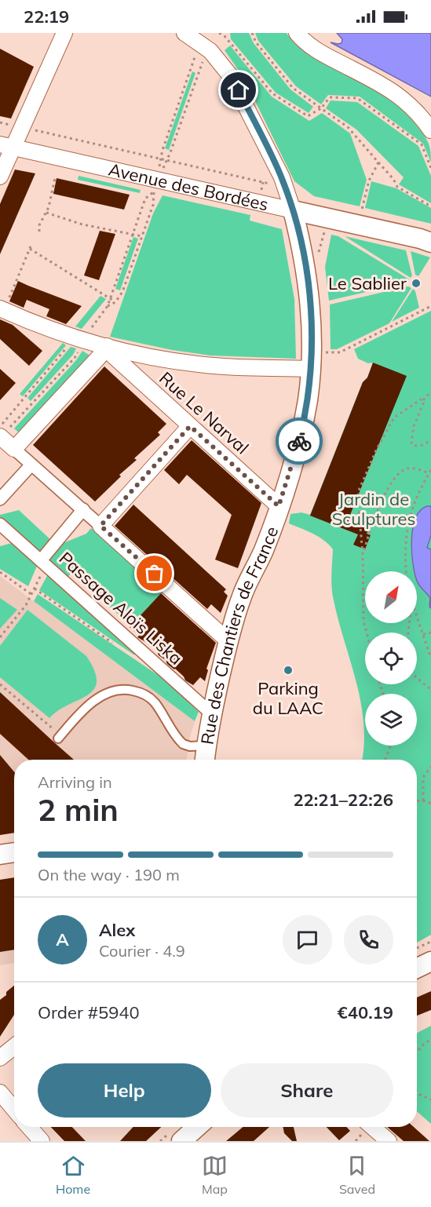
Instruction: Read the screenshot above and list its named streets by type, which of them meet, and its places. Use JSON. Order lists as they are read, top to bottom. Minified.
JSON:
{"streets":{"street":["Avenue des Bordées","Rue Le Narval","Passage Aloïs Liska","Rue des Chantiers de France"]},"crossings":[["Avenue des Bordées","Rue des Chantiers de France"],["Rue Le Narval","Rue des Chantiers de France"],["Passage Aloïs Liska","Rue des Chantiers de France"]],"parks":["Jardin de Sculptures"],"places":["Le Sablier","Parking du LAAC"],"north":"top right","page":{"status":"22:19","heading":["2 min","Arriving in","22:21–22:26"],"panel":["Alex","Courier · 4.9","Order #5940","€40.19"],"bar":"On the way · 190 m","round":"A","buttons":["Help","Share"],"tabs":["Home","Map","Saved"]}}
